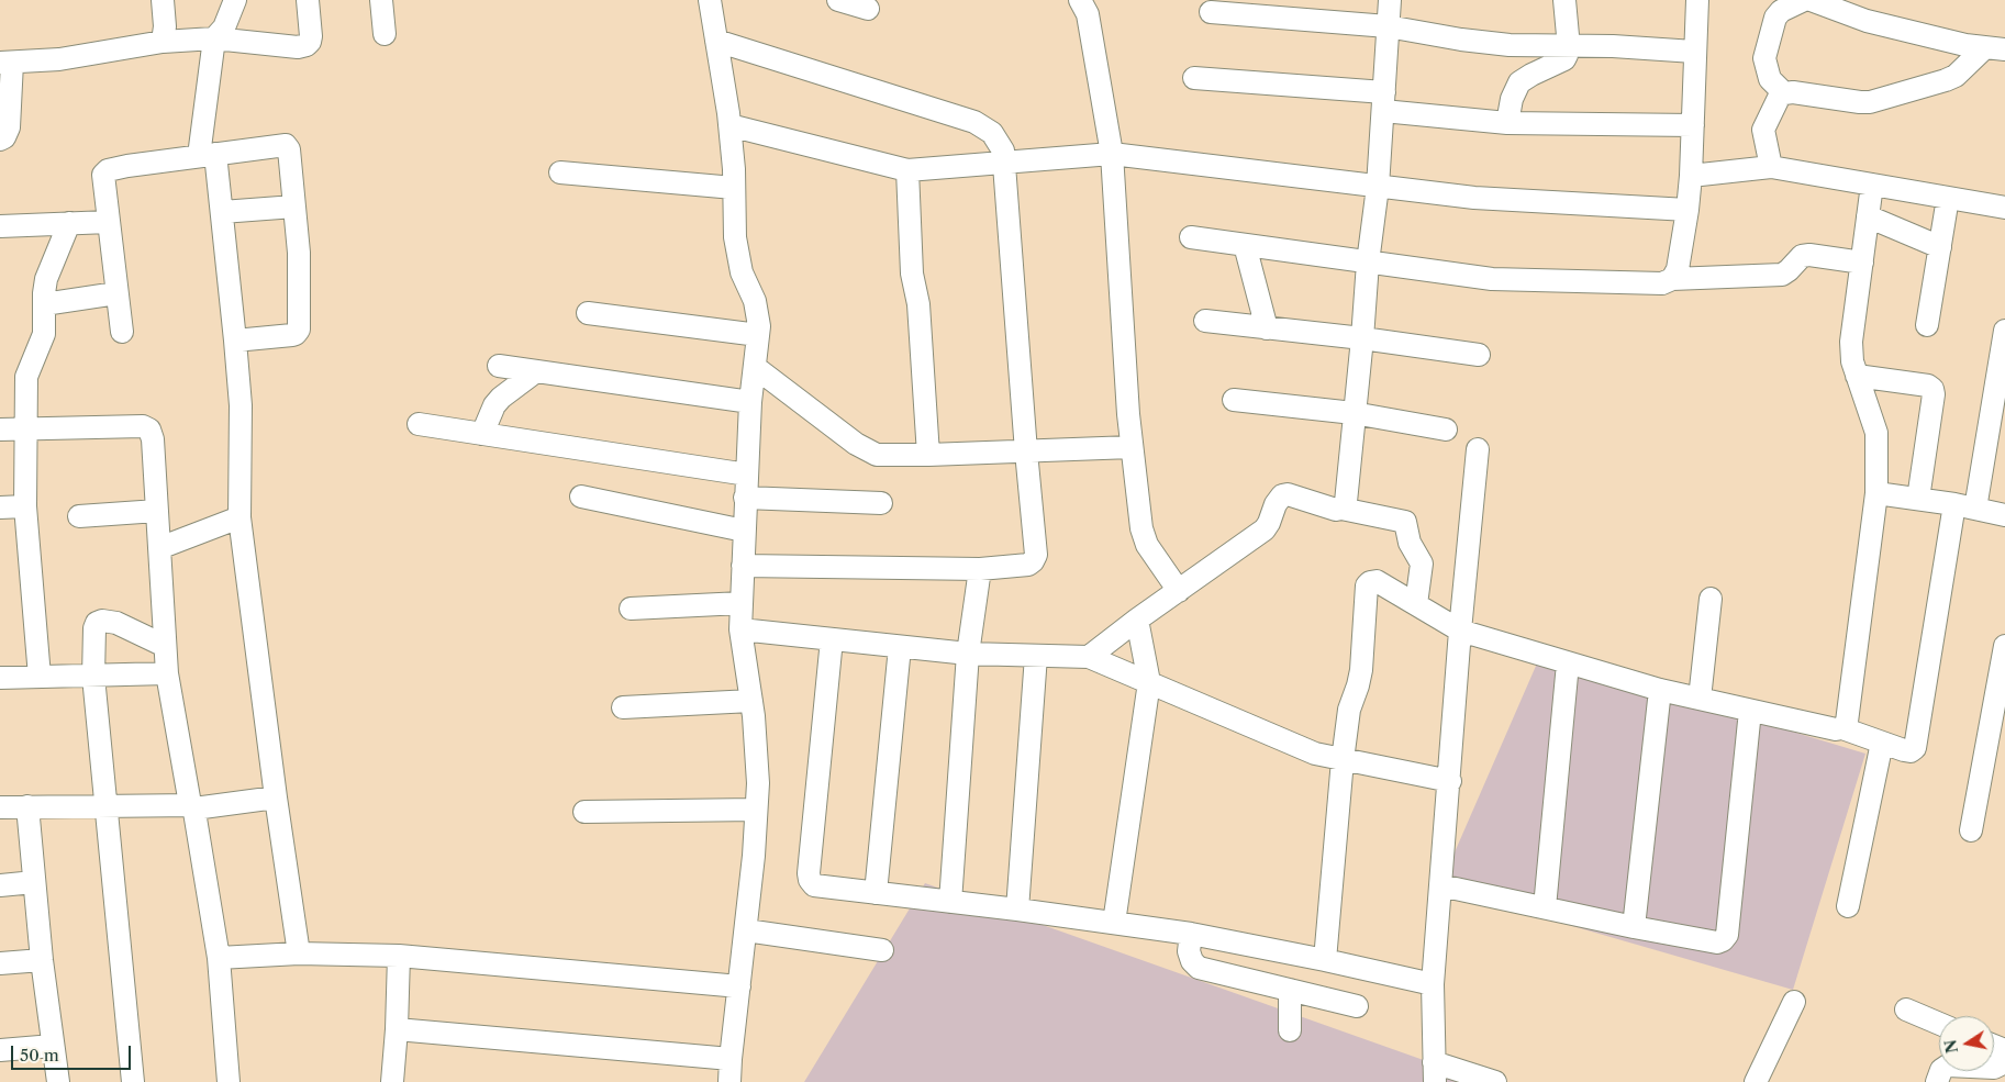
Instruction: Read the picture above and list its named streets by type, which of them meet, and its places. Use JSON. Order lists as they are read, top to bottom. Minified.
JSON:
{"scale_bar":"50 m","north":"left"}
